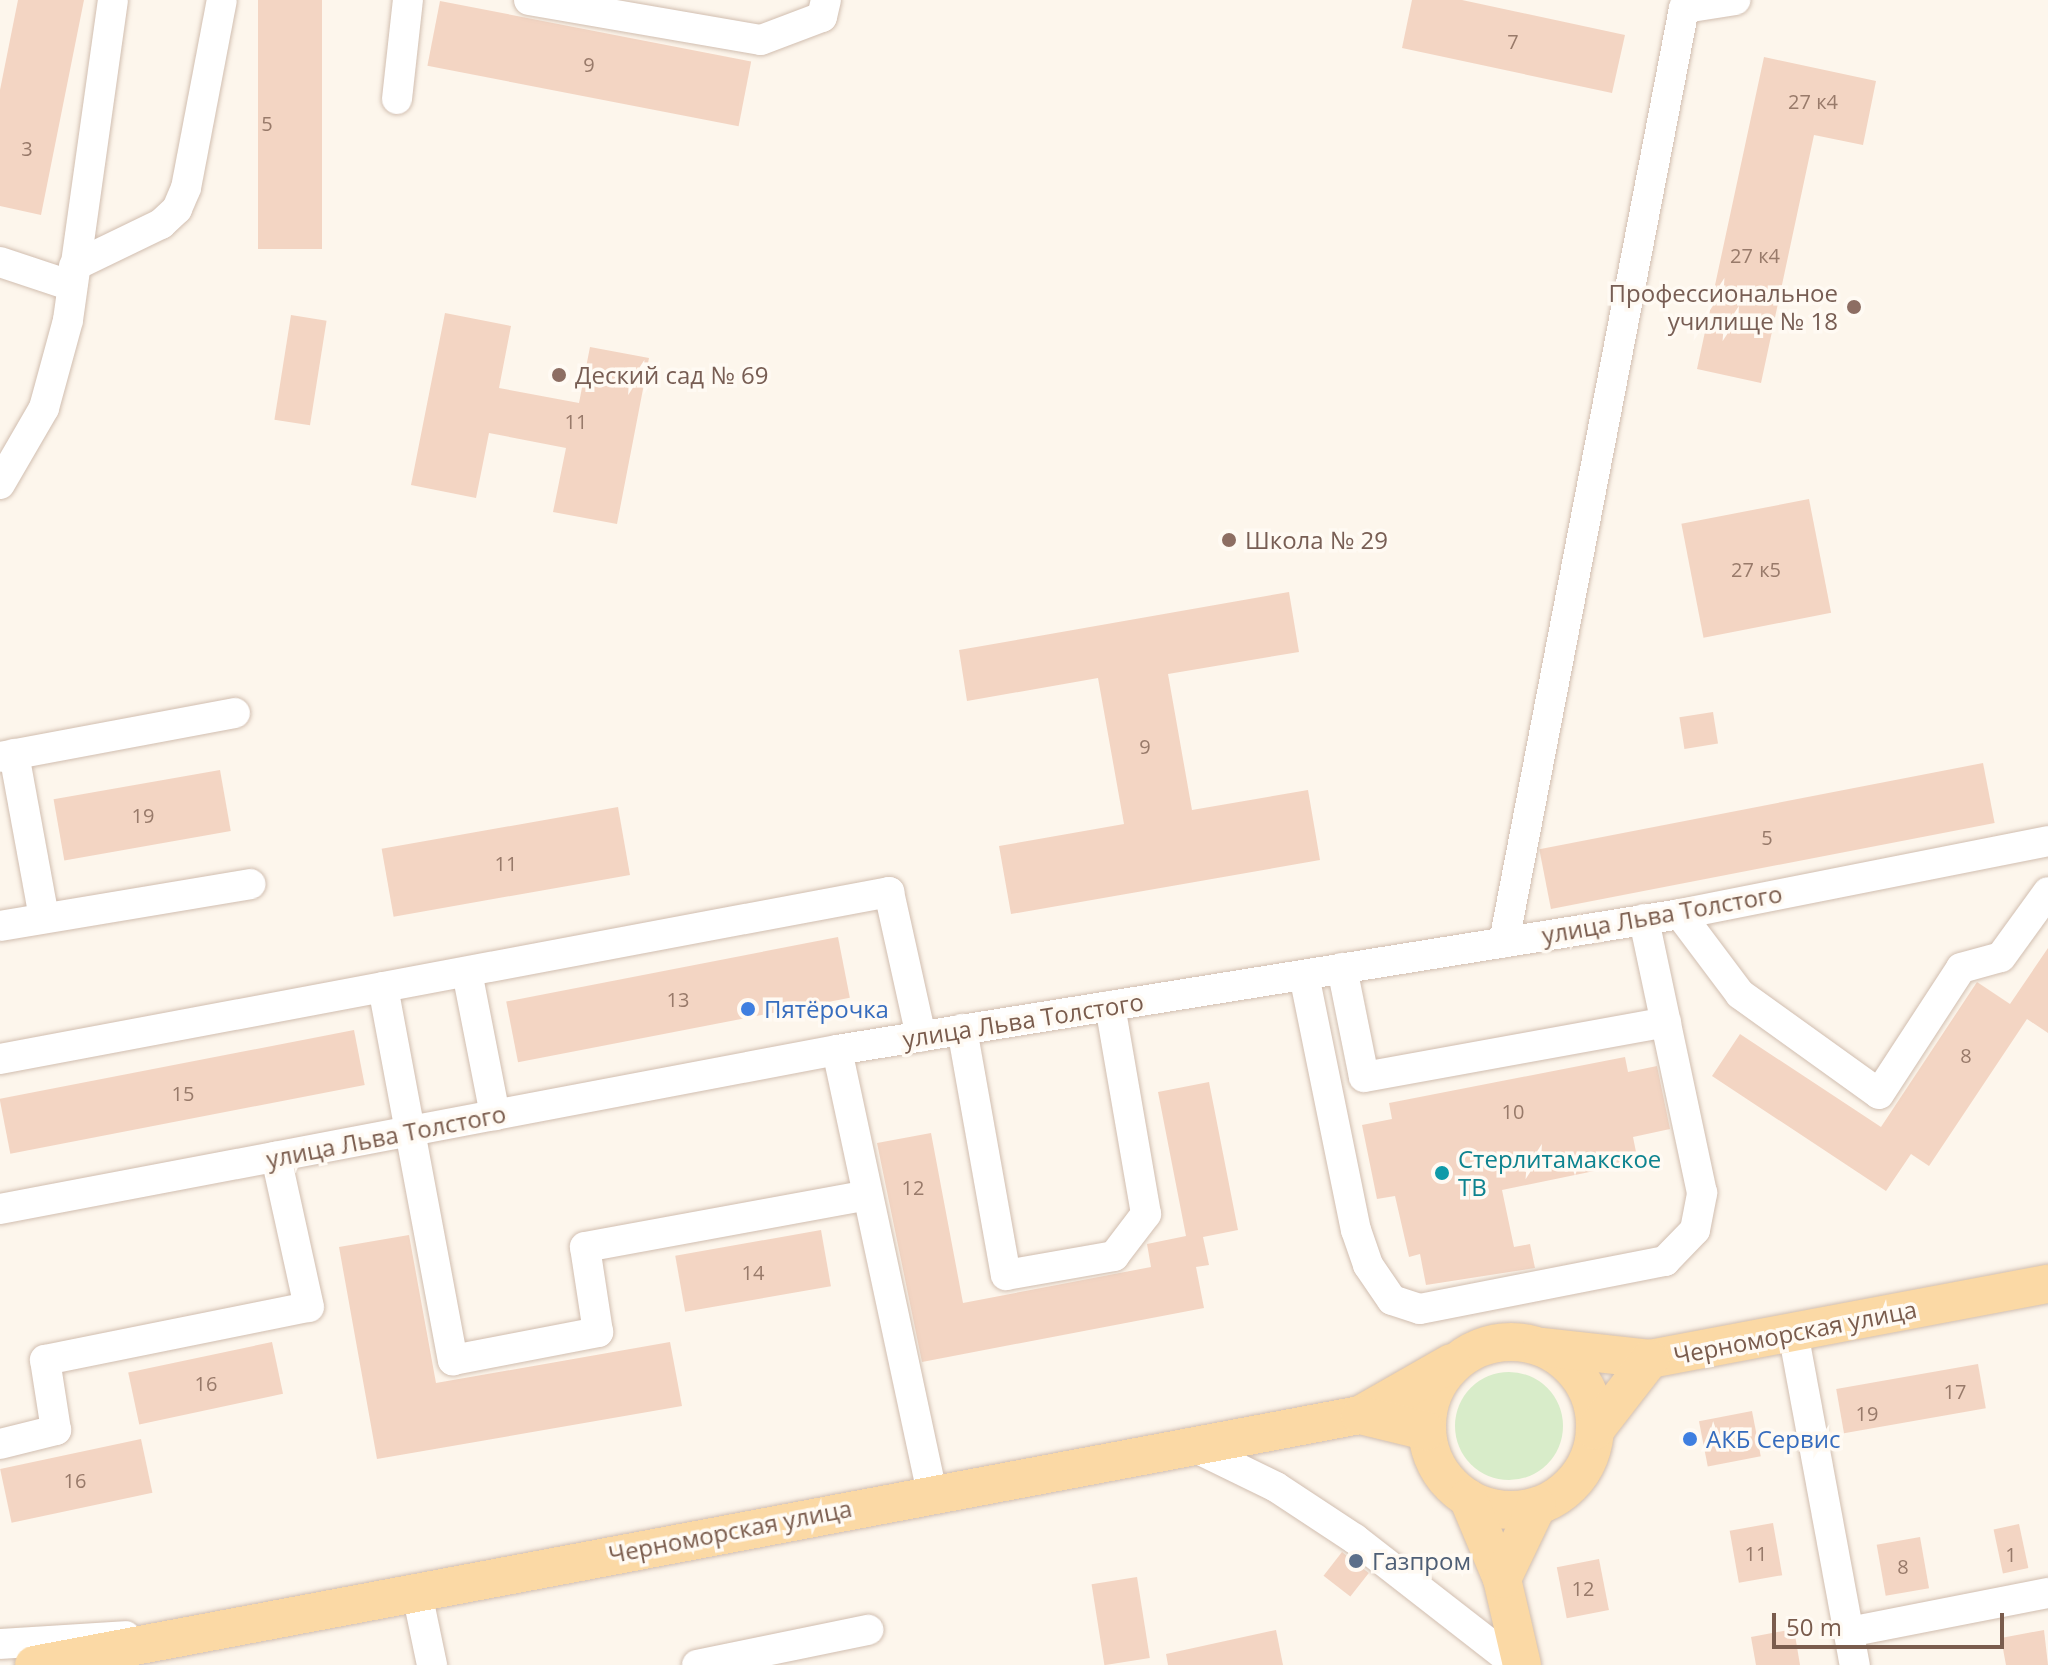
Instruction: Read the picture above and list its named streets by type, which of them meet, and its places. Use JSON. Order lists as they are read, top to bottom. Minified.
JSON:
{"streets":{"main road":["Черноморская улица"],"street":["улица Льва Толстого"]},"places":["Профессиональное училище № 18","Деский сад № 69","Школа № 29","Пятёрочка","Стерлитамакское ТВ","АКБ Сервис","Газпром"],"house_numbers":["7","9","27 к4","5","3","27 к4","11","27 к5","9","19","5","11","13","8","15","10","12","14","16","17","19","16","11","1","8","12"],"scale_bar":"50 m"}
